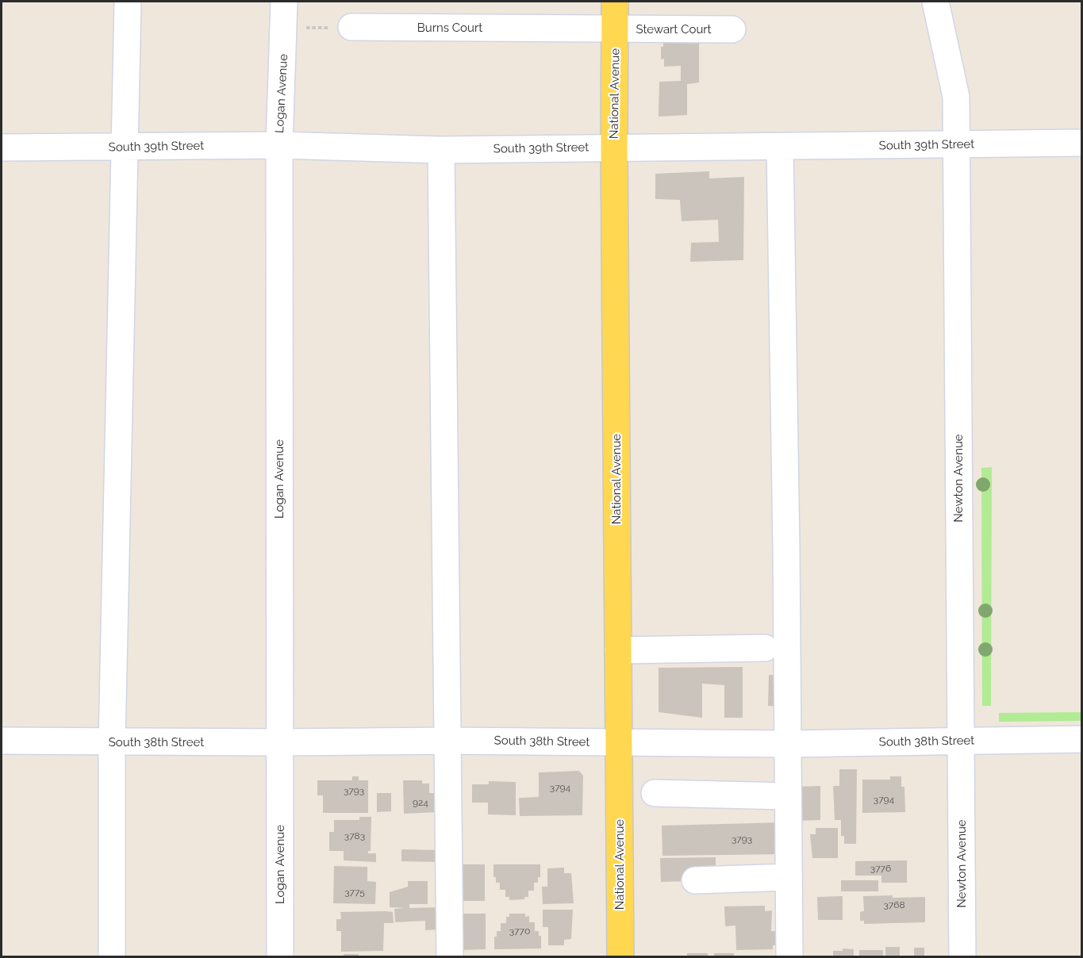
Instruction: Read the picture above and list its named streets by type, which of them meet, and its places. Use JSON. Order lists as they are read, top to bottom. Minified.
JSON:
{"streets":{"main road":["National Avenue"],"street":["Burns Court","Stewart Court","Logan Avenue","South 39th Street","Newton Avenue","South 38th Street"]},"crossings":[["Burns Court","Stewart Court"],["Burns Court","National Avenue"],["Stewart Court","National Avenue"],["Logan Avenue","South 39th Street"],["Logan Avenue","South 38th Street"],["National Avenue","South 39th Street"],["National Avenue","South 38th Street"],["South 39th Street","Newton Avenue"],["Newton Avenue","South 38th Street"]],"house_numbers":["3794","3793","3794","924","3783","3793","3776","3775","3768","3770"]}
